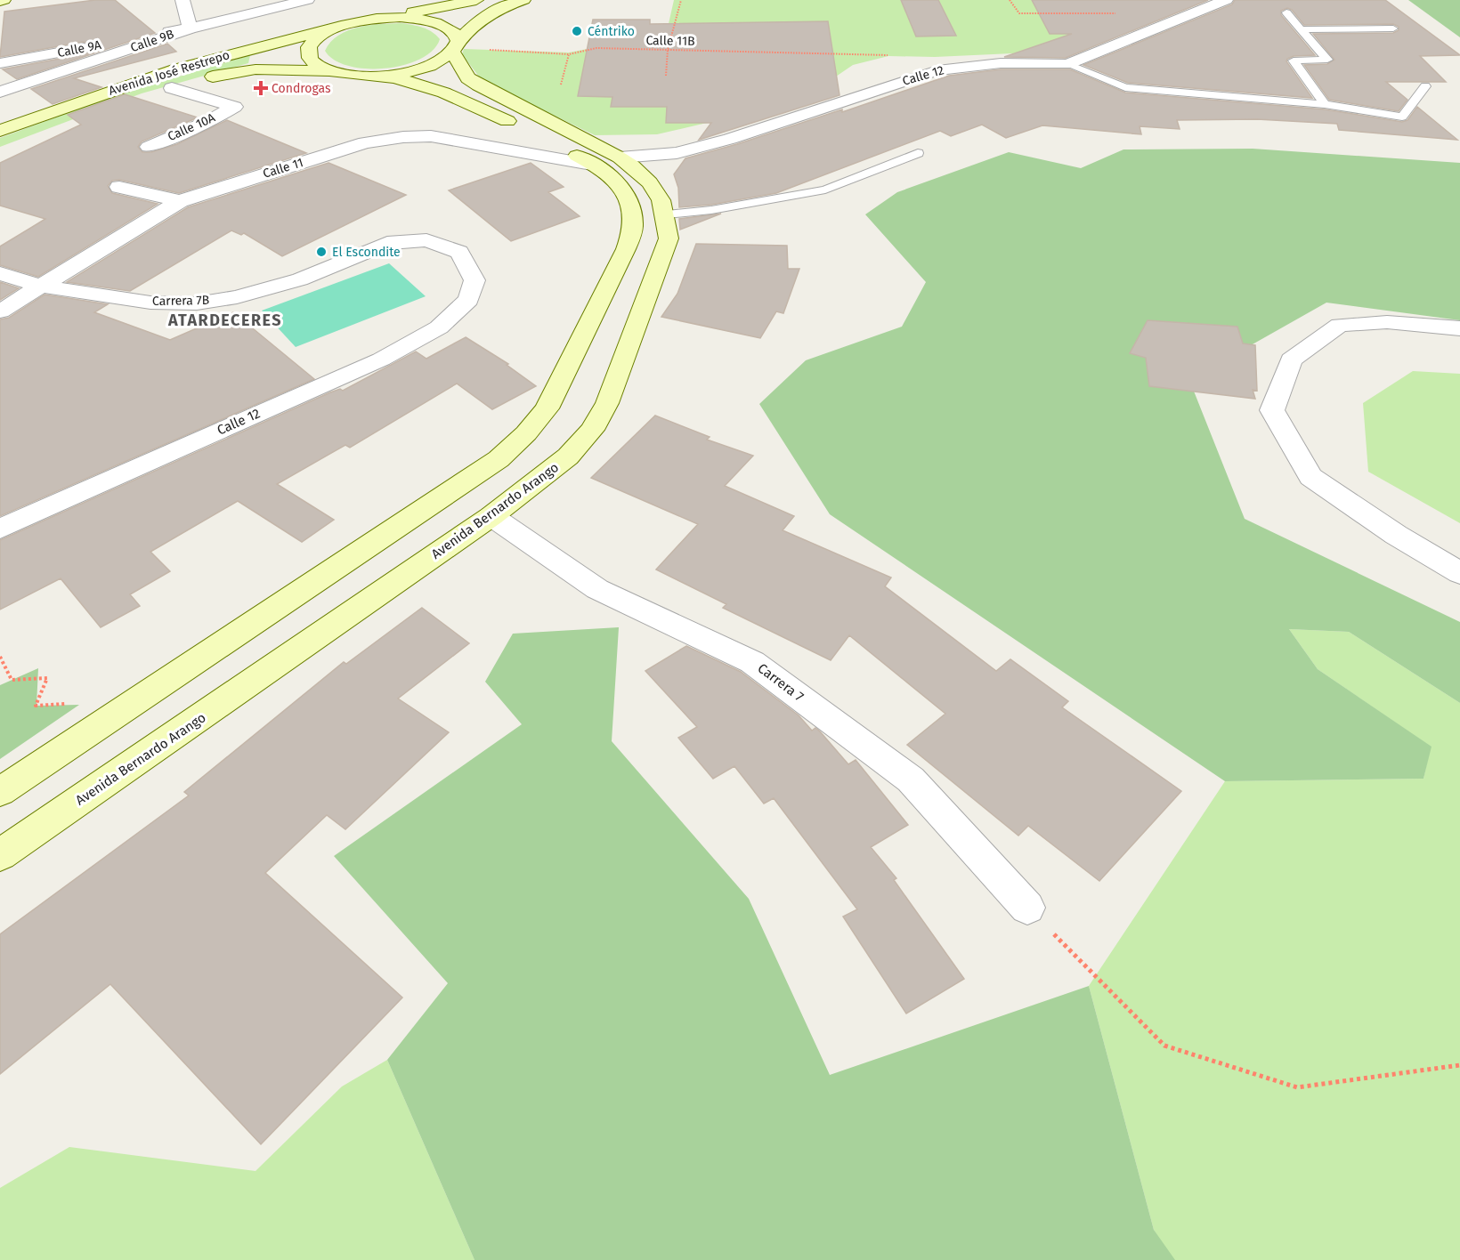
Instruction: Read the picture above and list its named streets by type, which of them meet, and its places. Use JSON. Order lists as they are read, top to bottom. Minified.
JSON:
{"streets":{"main road":["Avenida José Restrepo","Avenida Bernardo Arango"],"street":["Calle 9B","Calle 9A","Calle 12","Calle 10A","Calle 11","Carrera 7B","Carrera 7"],"path":["Calle 11B"]},"crossings":[["Calle 9B","Calle 9A"],["Calle 11B","Avenida Bernardo Arango"],["Avenida José Restrepo","Calle 10A"],["Calle 12","Carrera 7B"],["Calle 12","Avenida Bernardo Arango"],["Calle 11","Carrera 7B"],["Avenida Bernardo Arango","Carrera 7"]],"districts":["ATARDECERES"],"places":{"other":["Céntriko","El Escondite"],"health":["Condrogas"]}}
